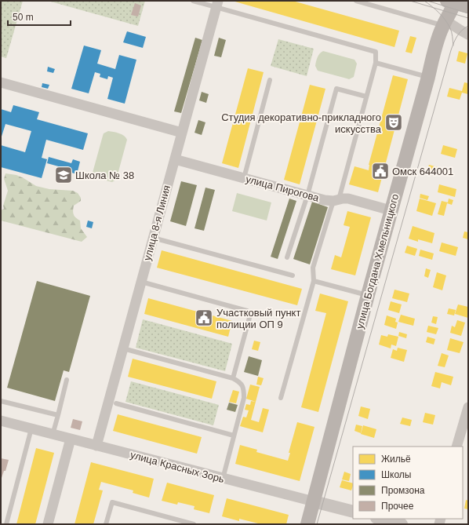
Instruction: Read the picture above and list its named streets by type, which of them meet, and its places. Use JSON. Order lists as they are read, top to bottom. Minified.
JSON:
{"streets":{"main road":["улица Богдана Хмельницкого"],"street":["улица Пирогова","улица 8-я Линия","улица Красных Зорь"]},"crossings":[["улица Пирогова","улица 8-я Линия"],["улица Пирогова","улица Богдана Хмельницкого"],["улица 8-я Линия","улица Красных Зорь"],["улица Богдана Хмельницкого","улица Красных Зорь"]],"places":{"theatre":["Студия декоративно-прикладного искусства"],"public building":["Омск 644001","Участковый пункт полиции ОП 9"],"school or university":["Школа № 38"]},"legend":["Жильё","Школы","Промзона","Прочее"],"scale_bar":"50 m"}
